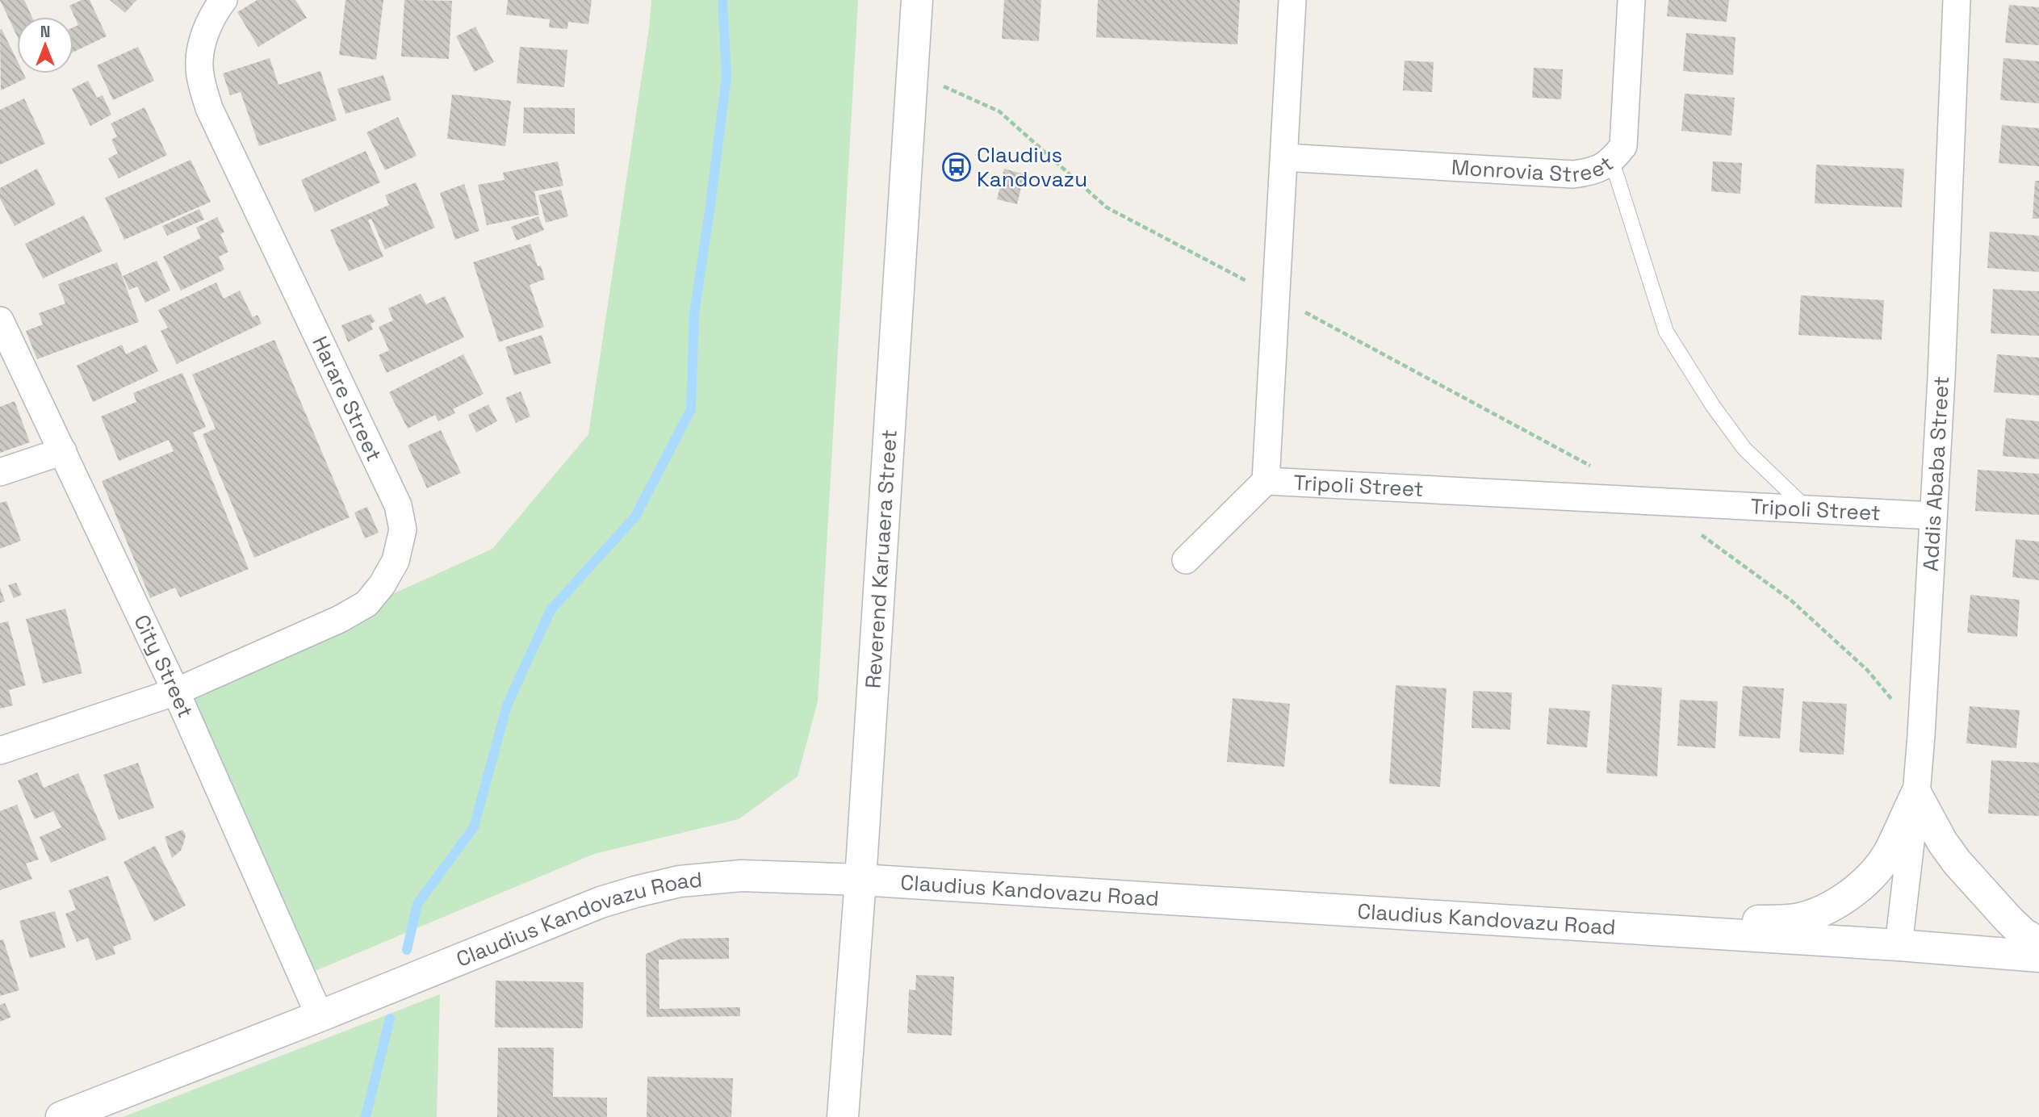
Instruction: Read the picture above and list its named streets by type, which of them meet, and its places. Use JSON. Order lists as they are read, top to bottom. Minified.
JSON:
{"streets":{"street":["Monrovia Street","Harare Street","Addis Ababa Street","Tripoli Street","Reverend Karuaera Street","City Street","Claudius Kandovazu Road"]},"crossings":[["Monrovia Street","Tripoli Street"],["Harare Street","City Street"],["Addis Ababa Street","Tripoli Street"],["Addis Ababa Street","Claudius Kandovazu Road"],["Reverend Karuaera Street","Claudius Kandovazu Road"],["City Street","Claudius Kandovazu Road"]],"places":{"bus stop":["Claudius Kandovazu"]},"north":"top"}
